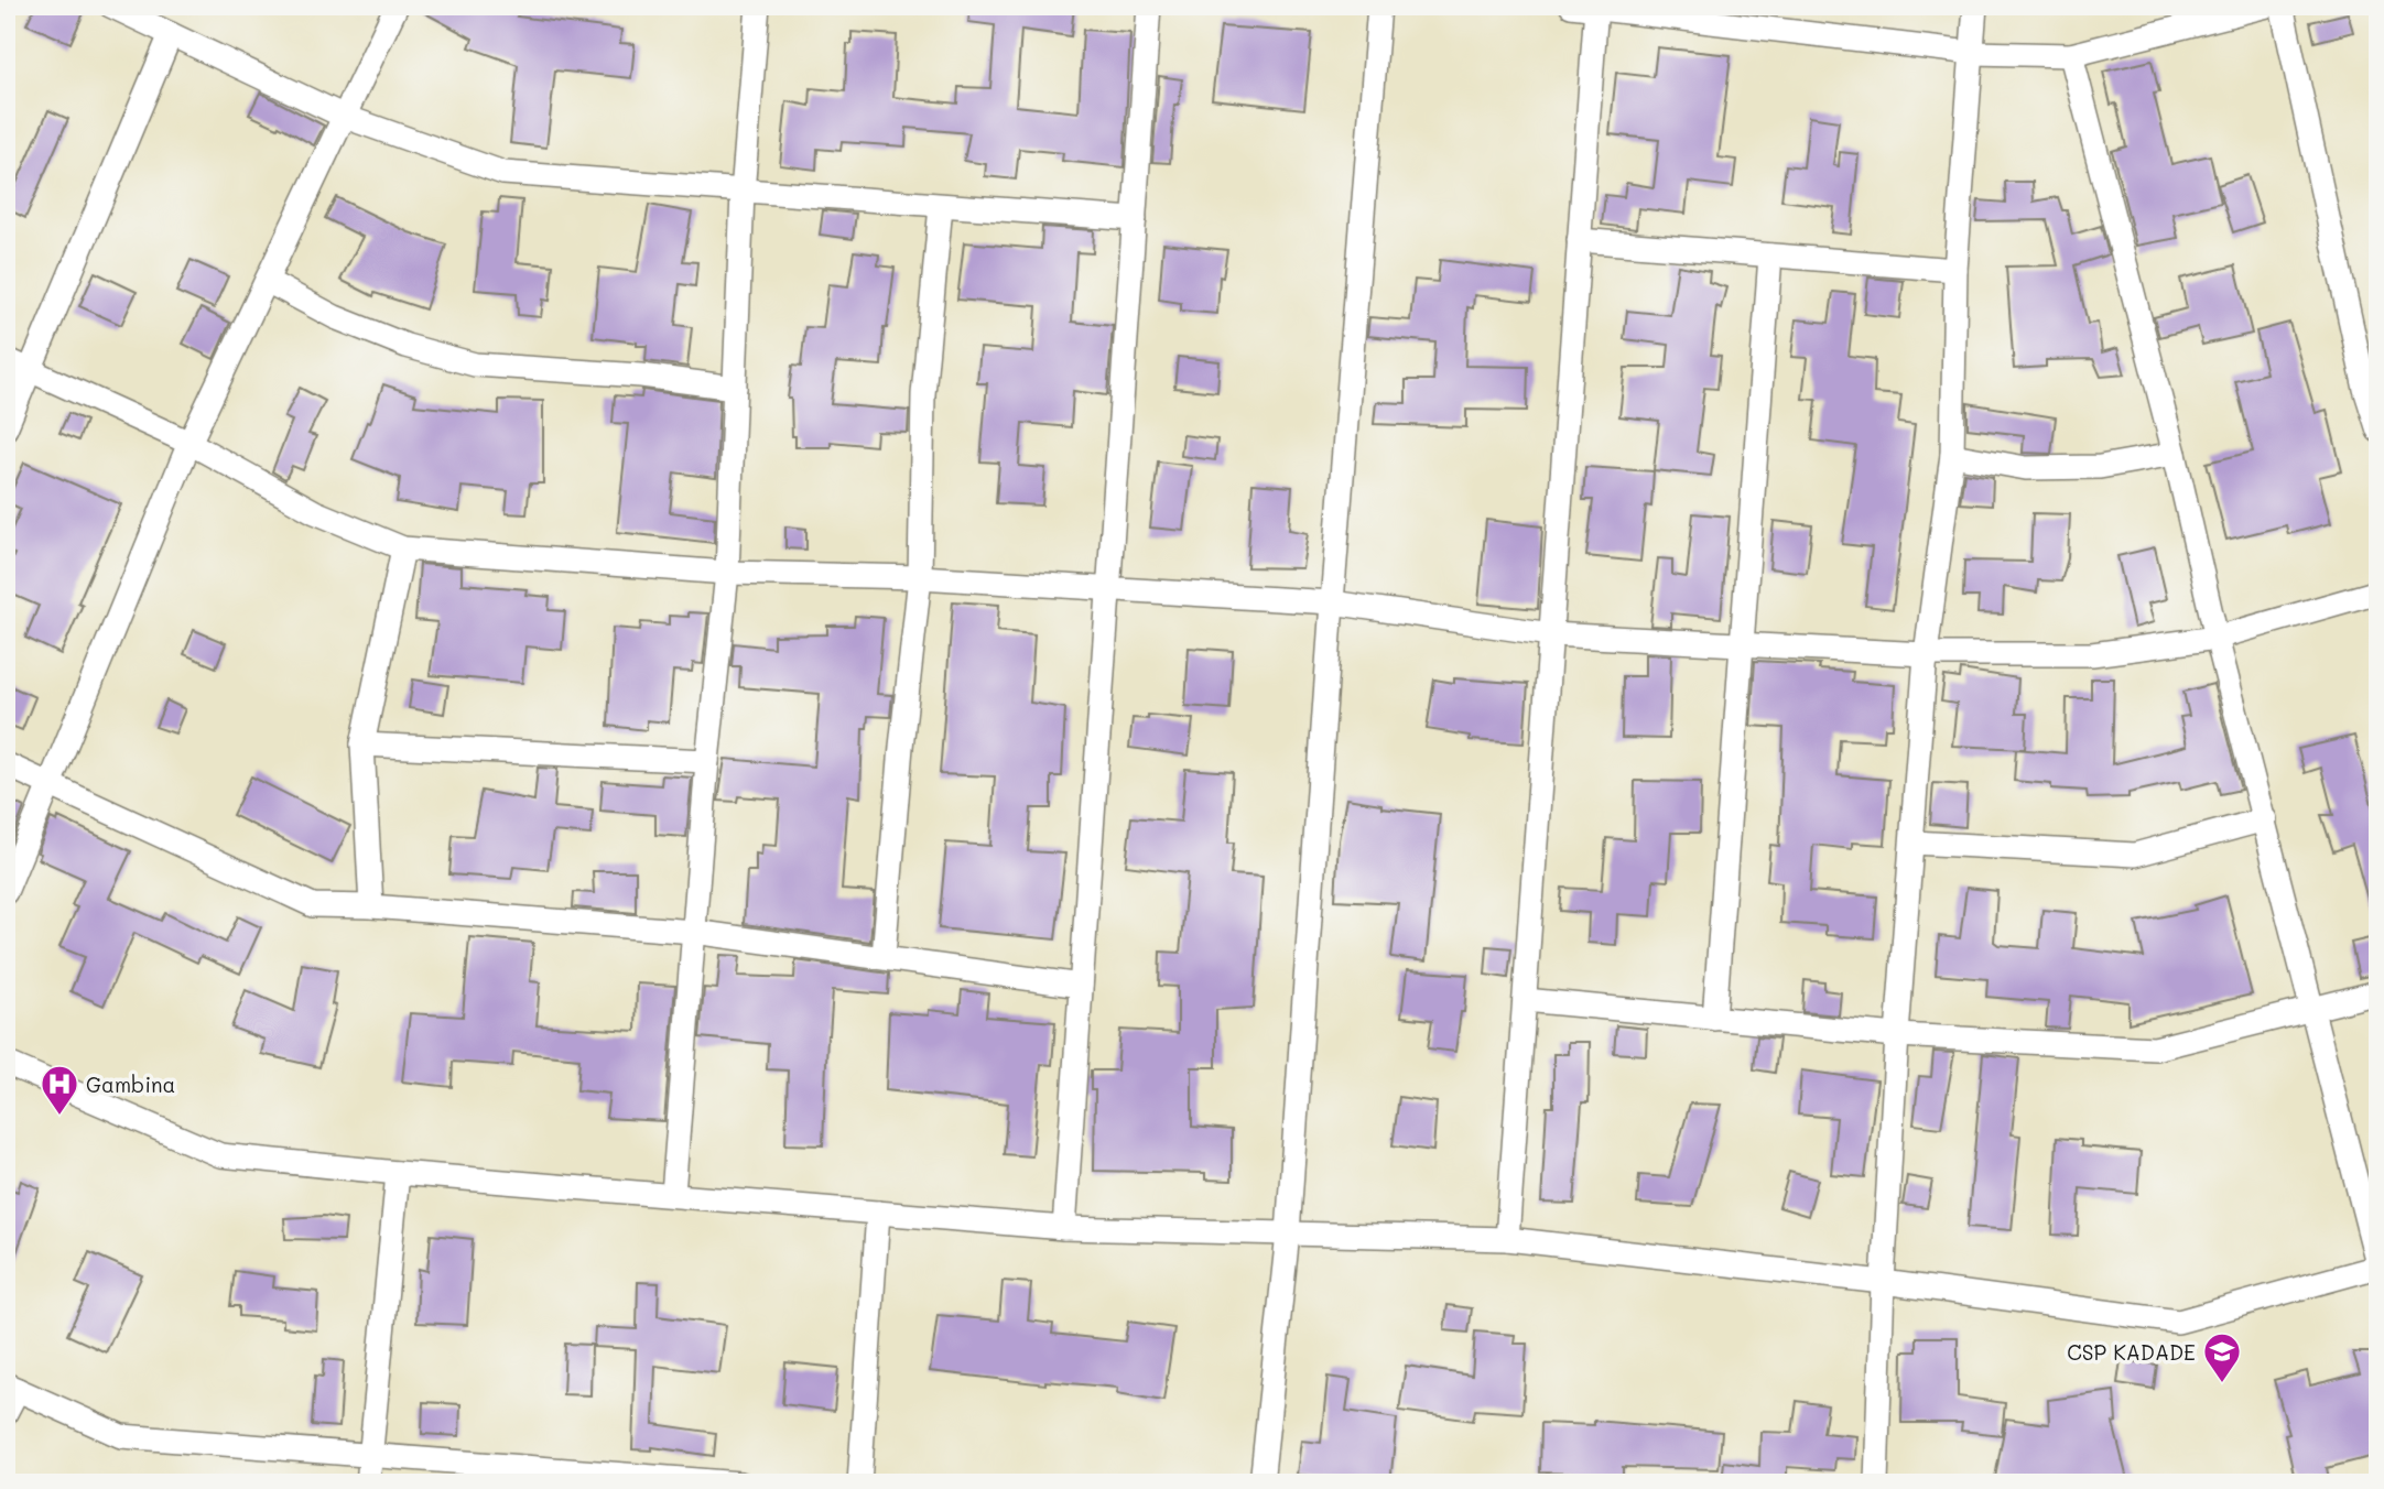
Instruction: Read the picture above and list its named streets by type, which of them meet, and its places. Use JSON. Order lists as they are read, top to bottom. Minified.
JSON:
{"places":{"hospital":["Gambina"],"school or university":["CSP KADADE"]}}
